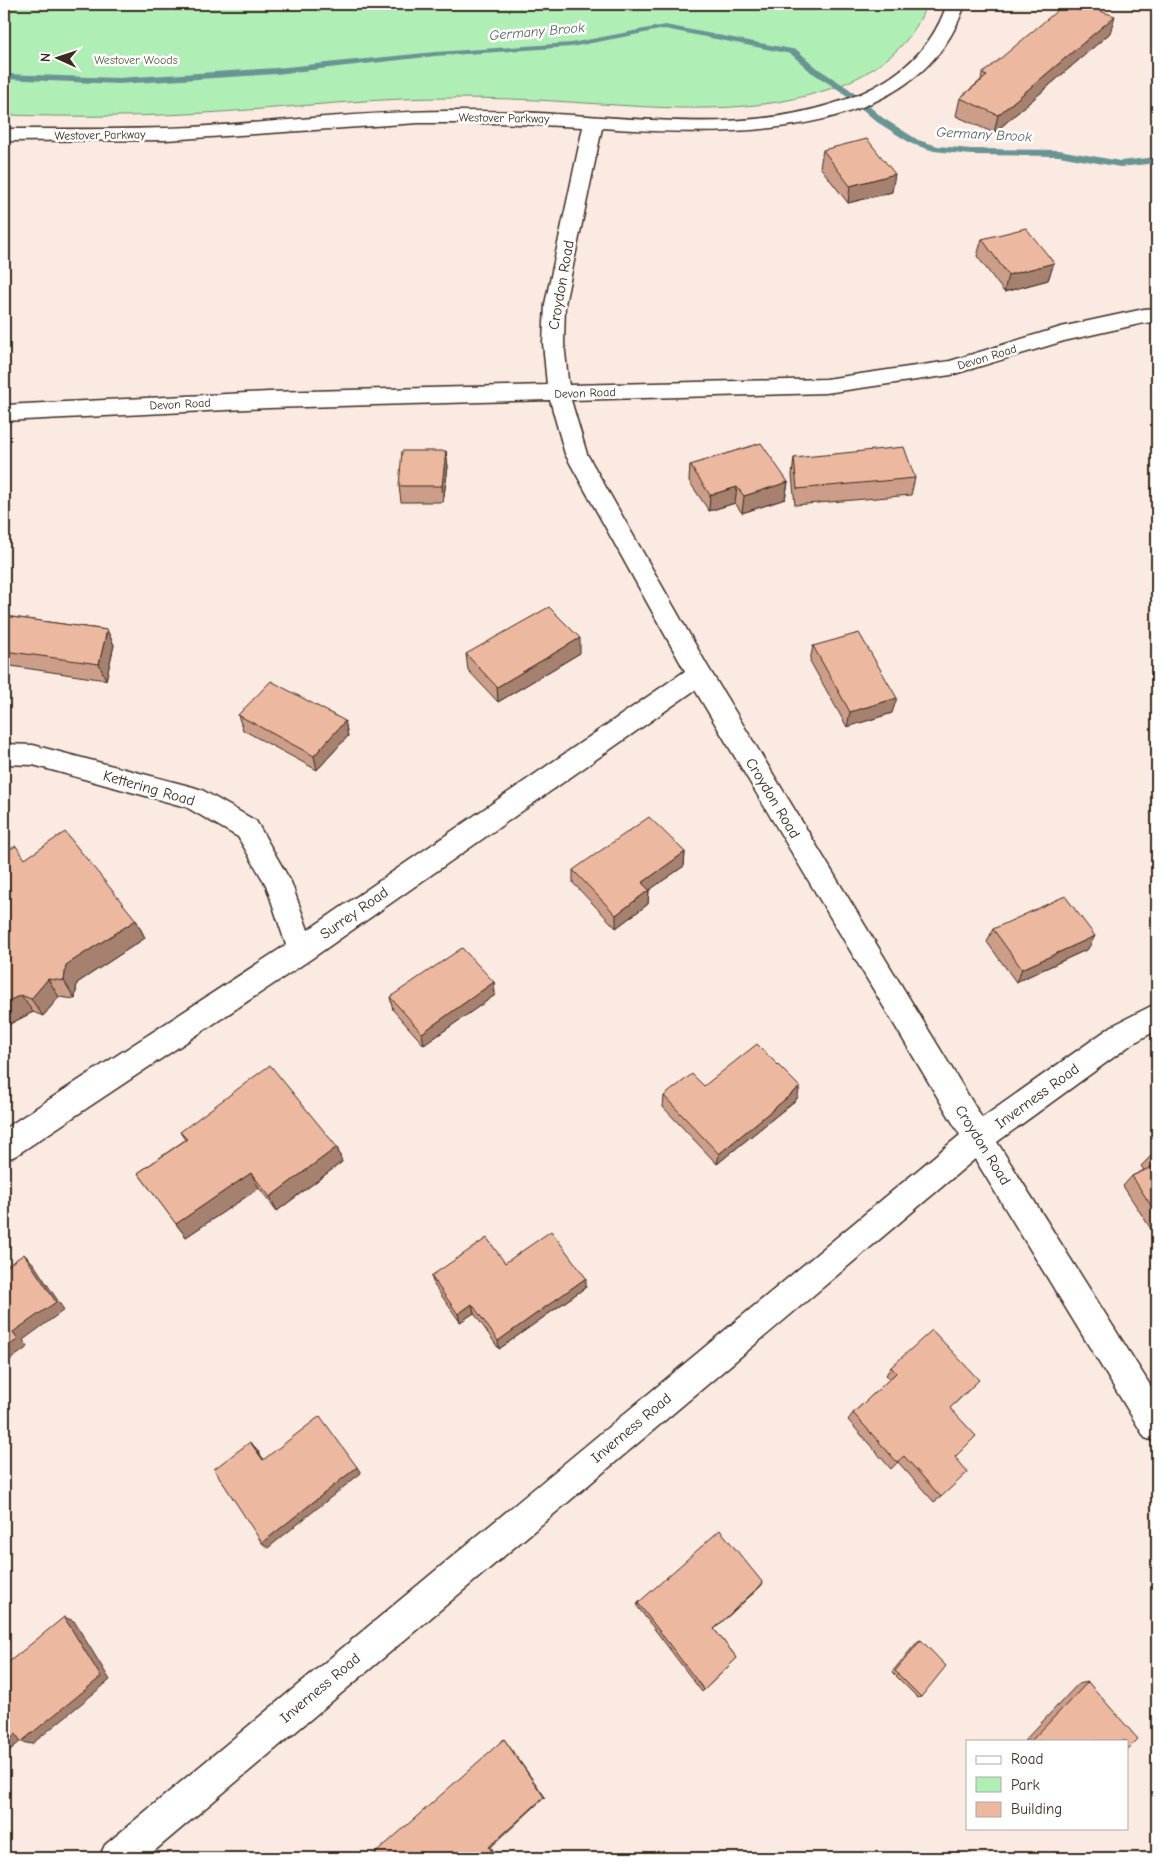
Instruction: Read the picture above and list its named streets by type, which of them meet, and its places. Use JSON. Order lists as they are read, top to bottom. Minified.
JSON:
{"streets":{"street":["Westover Parkway","Croydon Road","Devon Road","Kettering Road","Surrey Road","Inverness Road"]},"crossings":[["Westover Parkway","Croydon Road"],["Croydon Road","Devon Road"],["Croydon Road","Surrey Road"],["Croydon Road","Inverness Road"],["Kettering Road","Surrey Road"]],"water":["Germany Brook"],"parks":["Westover Woods"],"legend":["Road","Park","Building"],"north":"left"}
